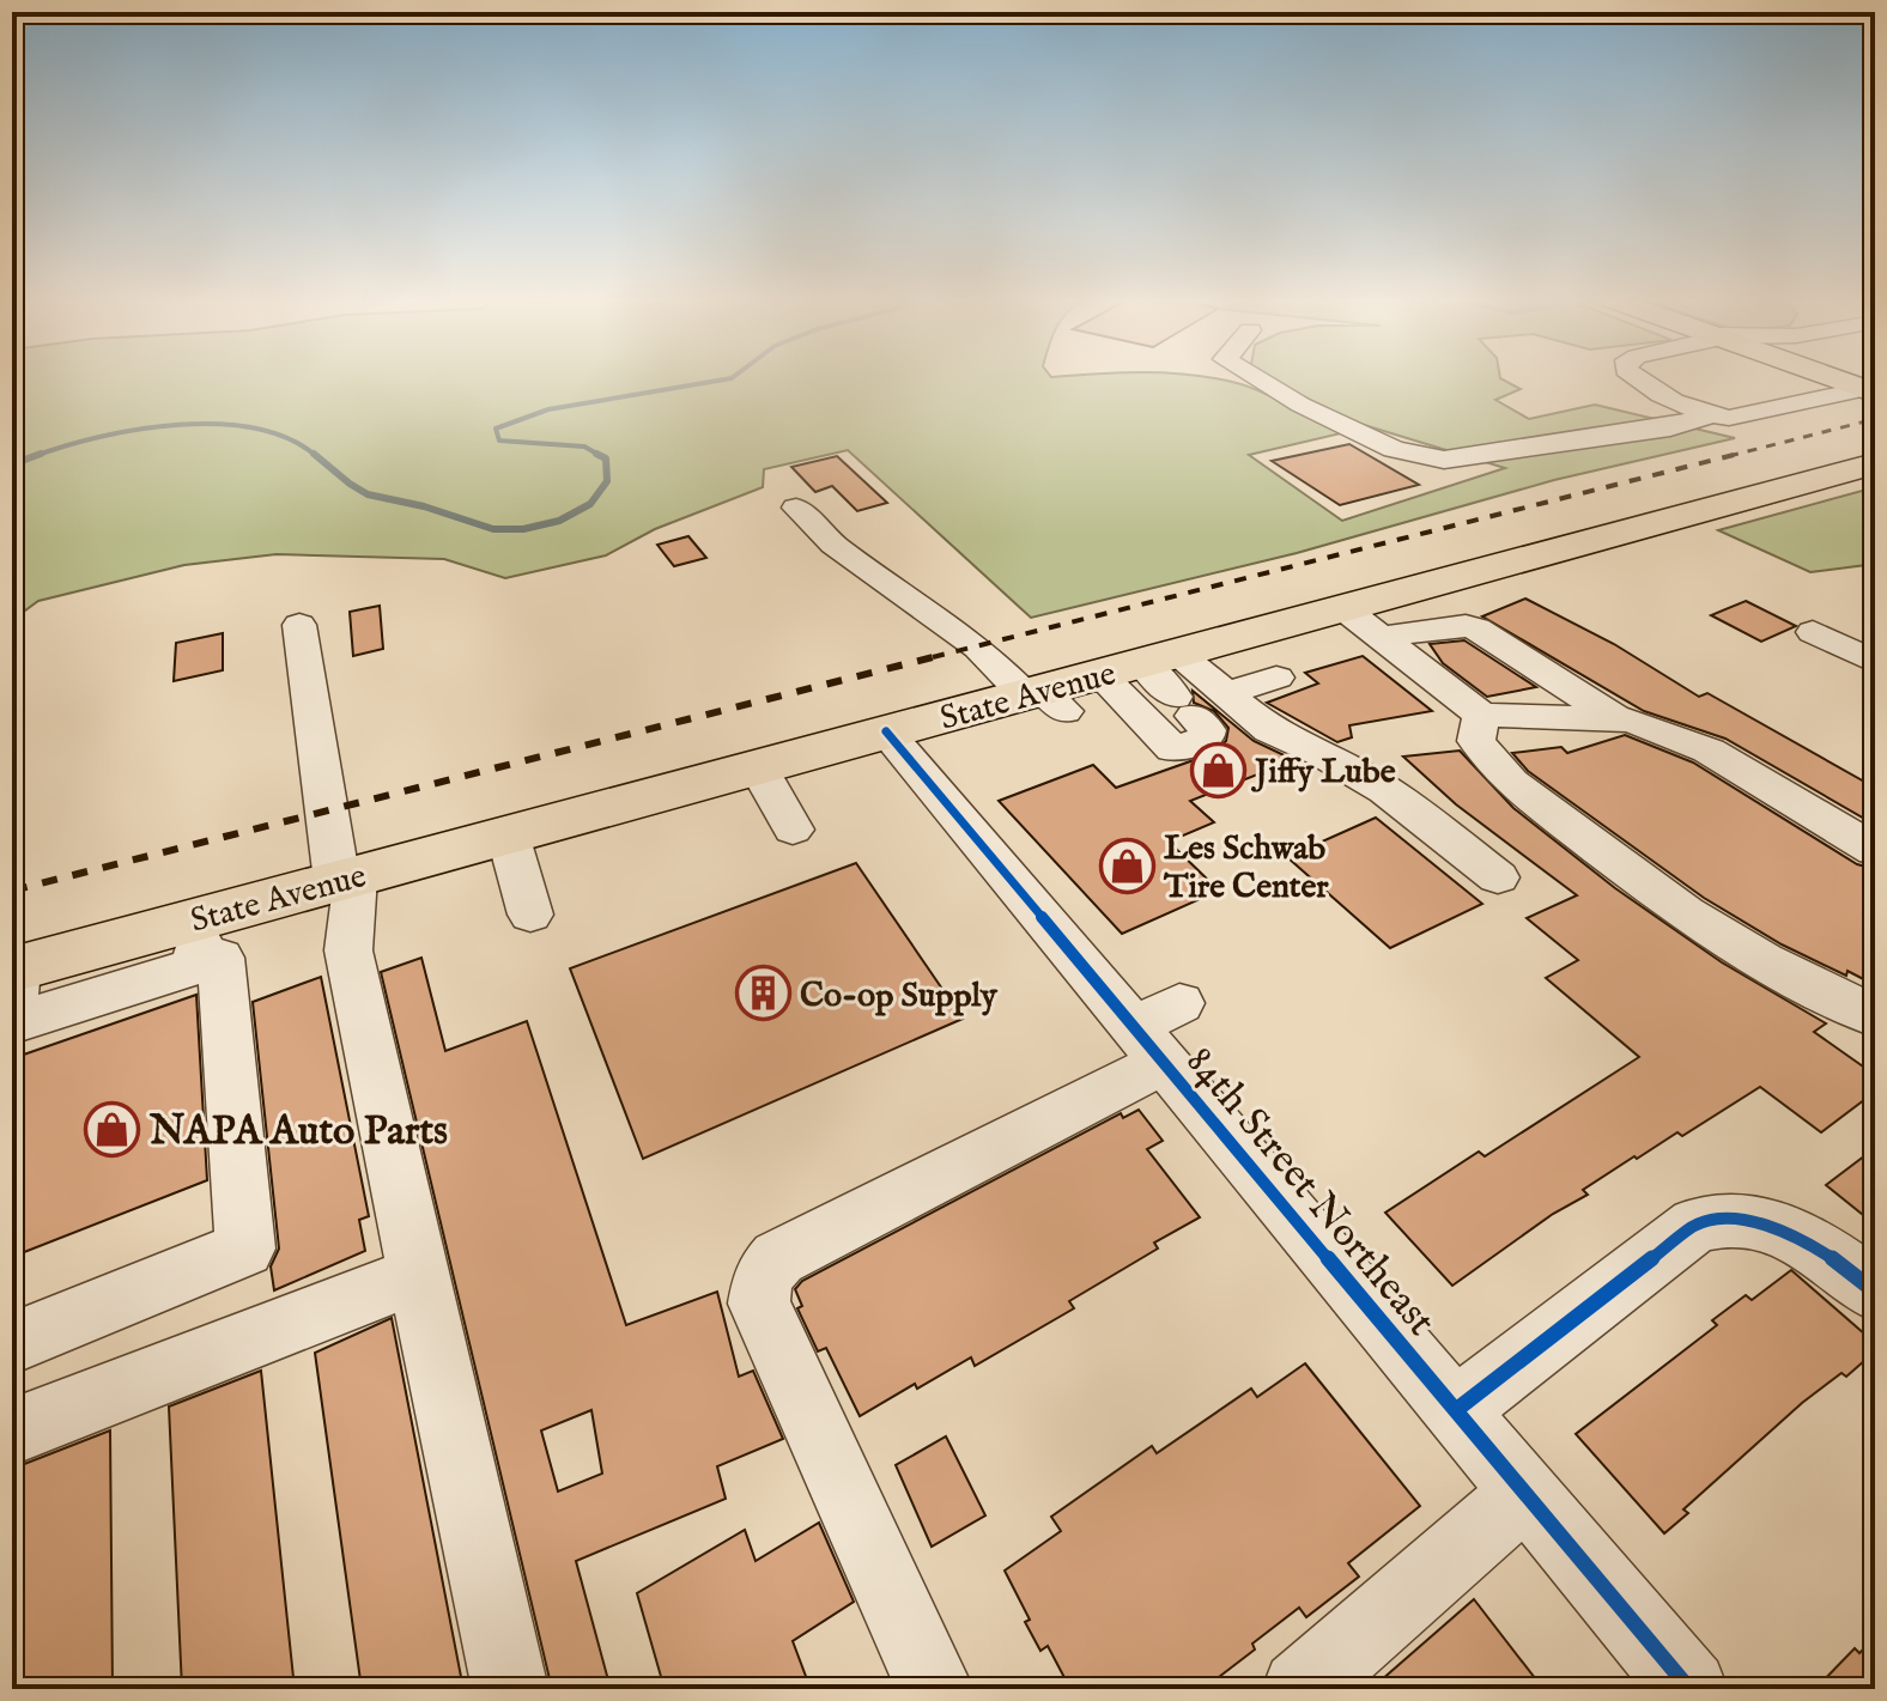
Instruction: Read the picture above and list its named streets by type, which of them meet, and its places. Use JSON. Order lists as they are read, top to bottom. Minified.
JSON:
{"streets":{"main road":["State Avenue"],"street":["84th Street Northeast"]},"crossings":[["State Avenue","84th Street Northeast"]],"places":{"shop":["Jiffy Lube","Les Schwab Tire Center","NAPA Auto Parts"],"building":["Co-op Supply"]}}
